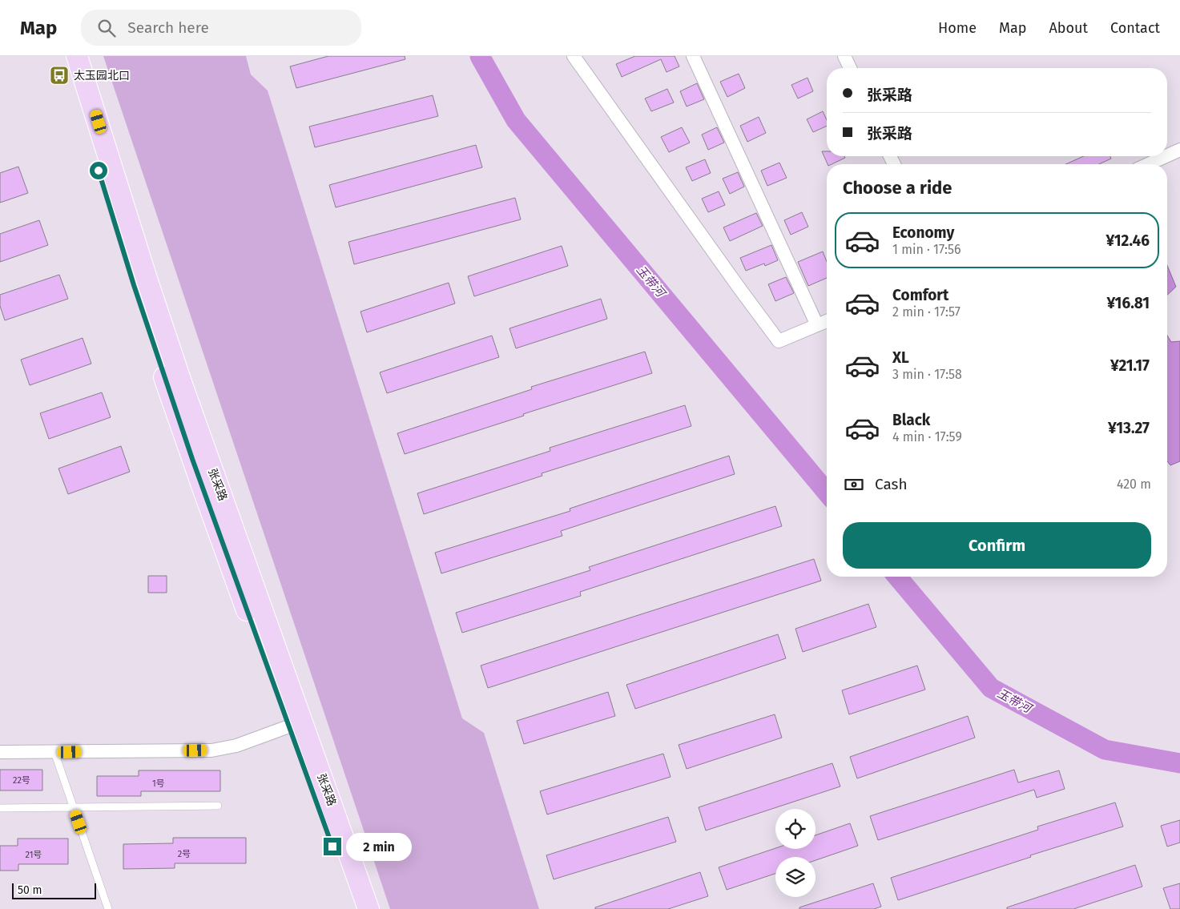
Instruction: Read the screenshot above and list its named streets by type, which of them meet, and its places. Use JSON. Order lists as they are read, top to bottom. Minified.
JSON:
{"streets":{"main road":["张采路"]},"water":["玉带河"],"places":{"bus stop":["太玉园北口"]},"house_numbers":["22号","1号","2号","21号"],"scale_bar":"50 m","page":{"header":"Map","search":"Search here","nav":["Home","Map","About","Contact"],"banner":["张采路","张采路"],"heading":"Choose a ride","list":[{"name":"Economy","note":"1 min · 17:56","value":"¥12.46"},{"name":"Comfort","note":"2 min · 17:57","value":"¥16.81"},{"name":"XL","note":"3 min · 17:58","value":"¥21.17"},{"name":"Black","note":"4 min · 17:59","value":"¥13.27"}],"pay":["Cash","420 m"],"buttons":"Confirm","bubble":"2 min","scale":"50 m"}}
